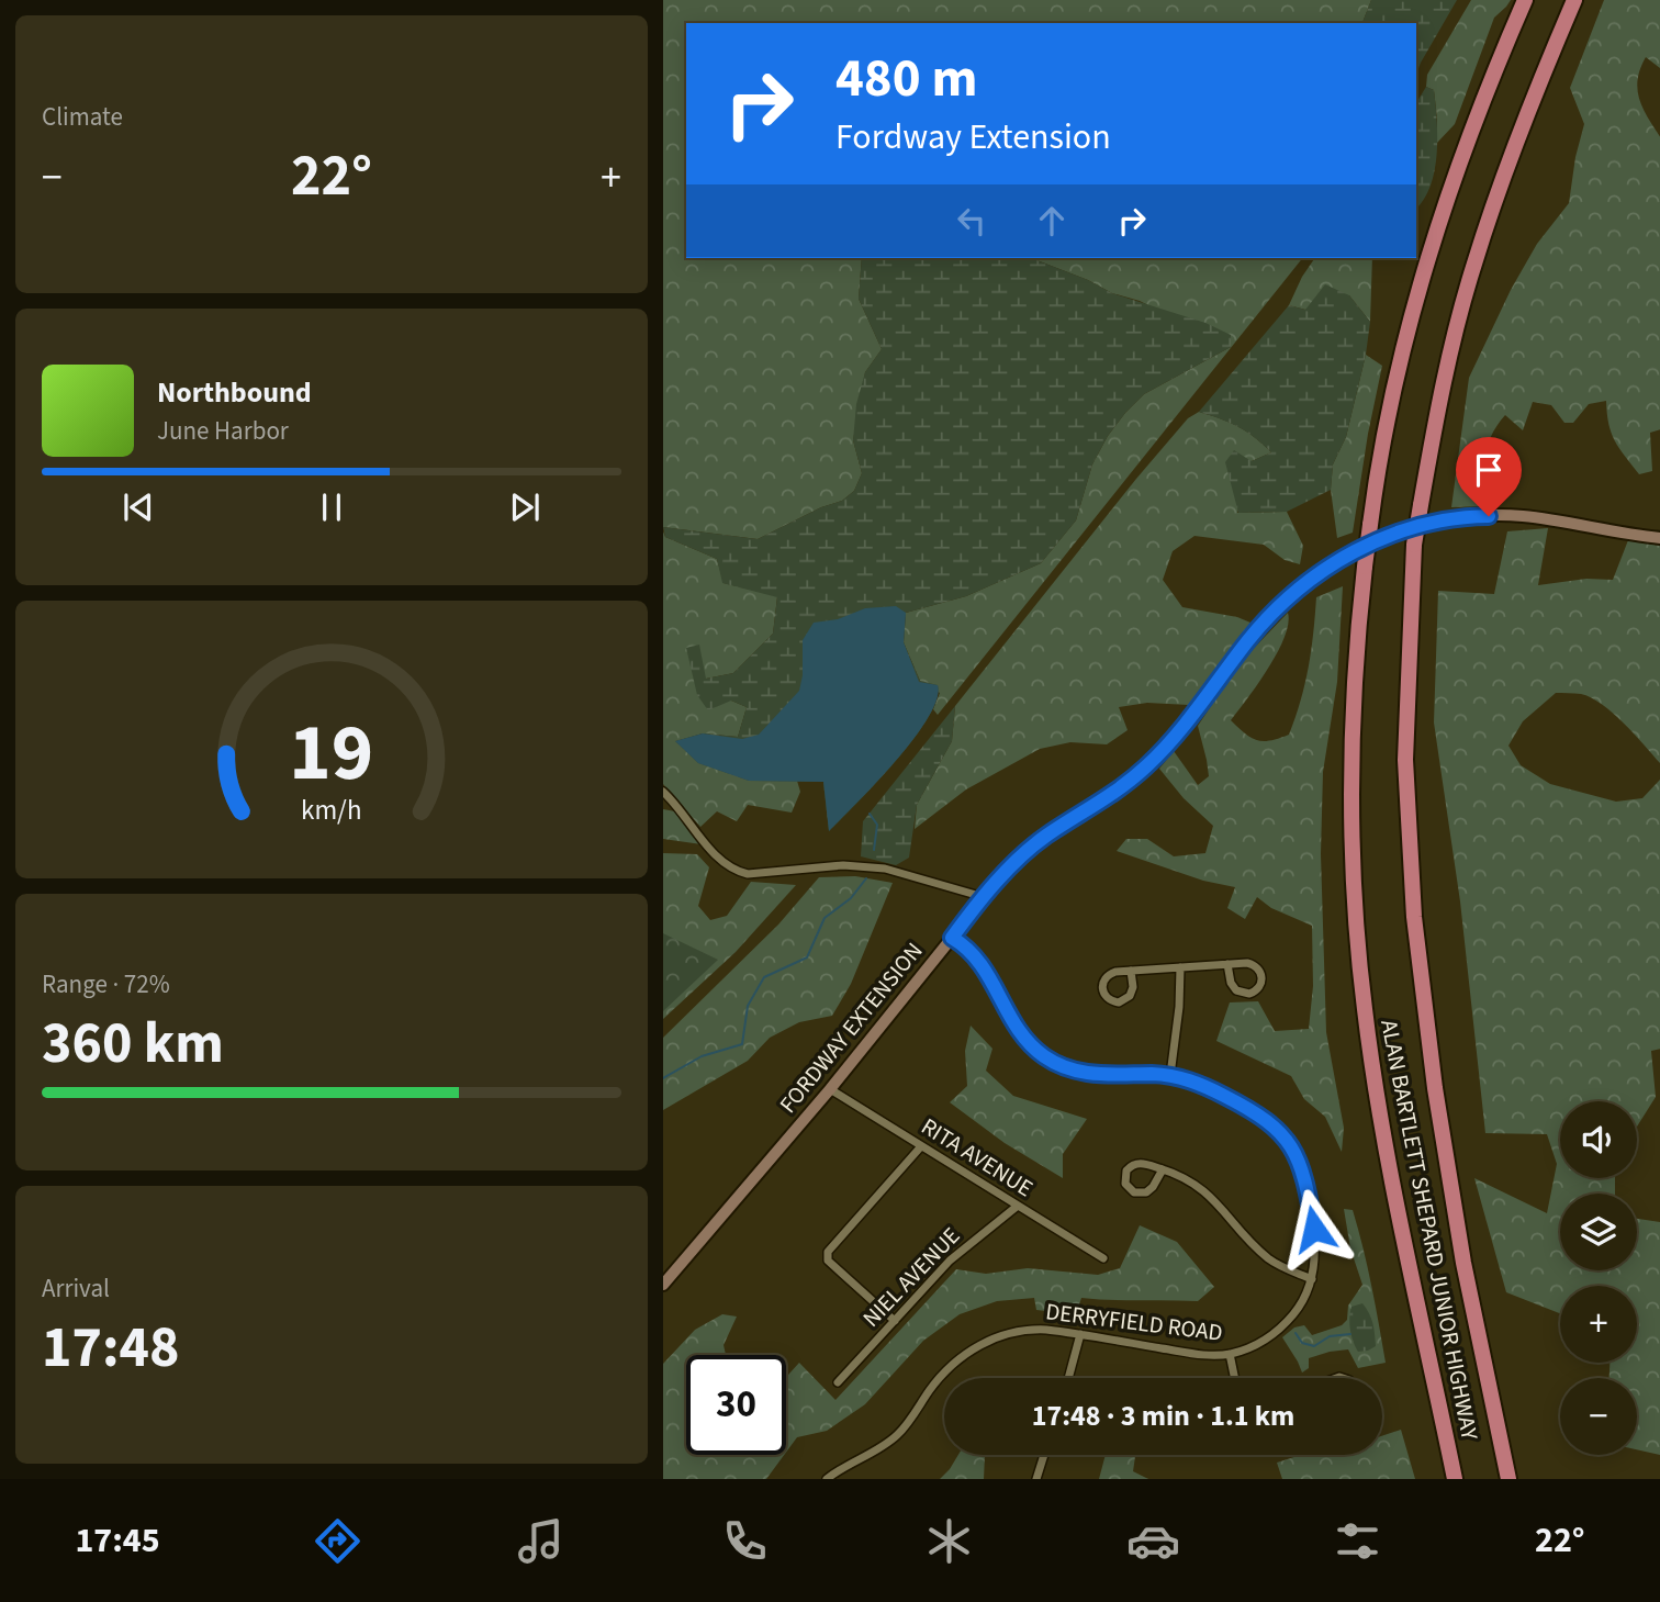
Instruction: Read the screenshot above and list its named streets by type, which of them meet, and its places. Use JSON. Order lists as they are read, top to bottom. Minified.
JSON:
{"streets":{"highway":["ALAN BARTLETT SHEPARD JUNIOR HIGHWAY"],"street":["FORDWAY EXTENSION","RITA AVENUE","NIEL AVENUE","DERRYFIELD ROAD"]},"crossings":[["FORDWAY EXTENSION","RITA AVENUE"],["FORDWAY EXTENSION","DERRYFIELD ROAD"],["RITA AVENUE","NIEL AVENUE"]],"page":{"tile":["Climate",["Range · 72%","360 km"],["Arrival","17:48"]],"turn":["480 m","Fordway Extension"],"heat":["−","22°","+"],"song":["Northbound","June Harbor"],"map_buttons":["+","−"],"limit":"30","trip":"17:48 · 3 min · 1.1 km","tabs":["17:45","22°"],"gauge":["19","km/h"]}}
